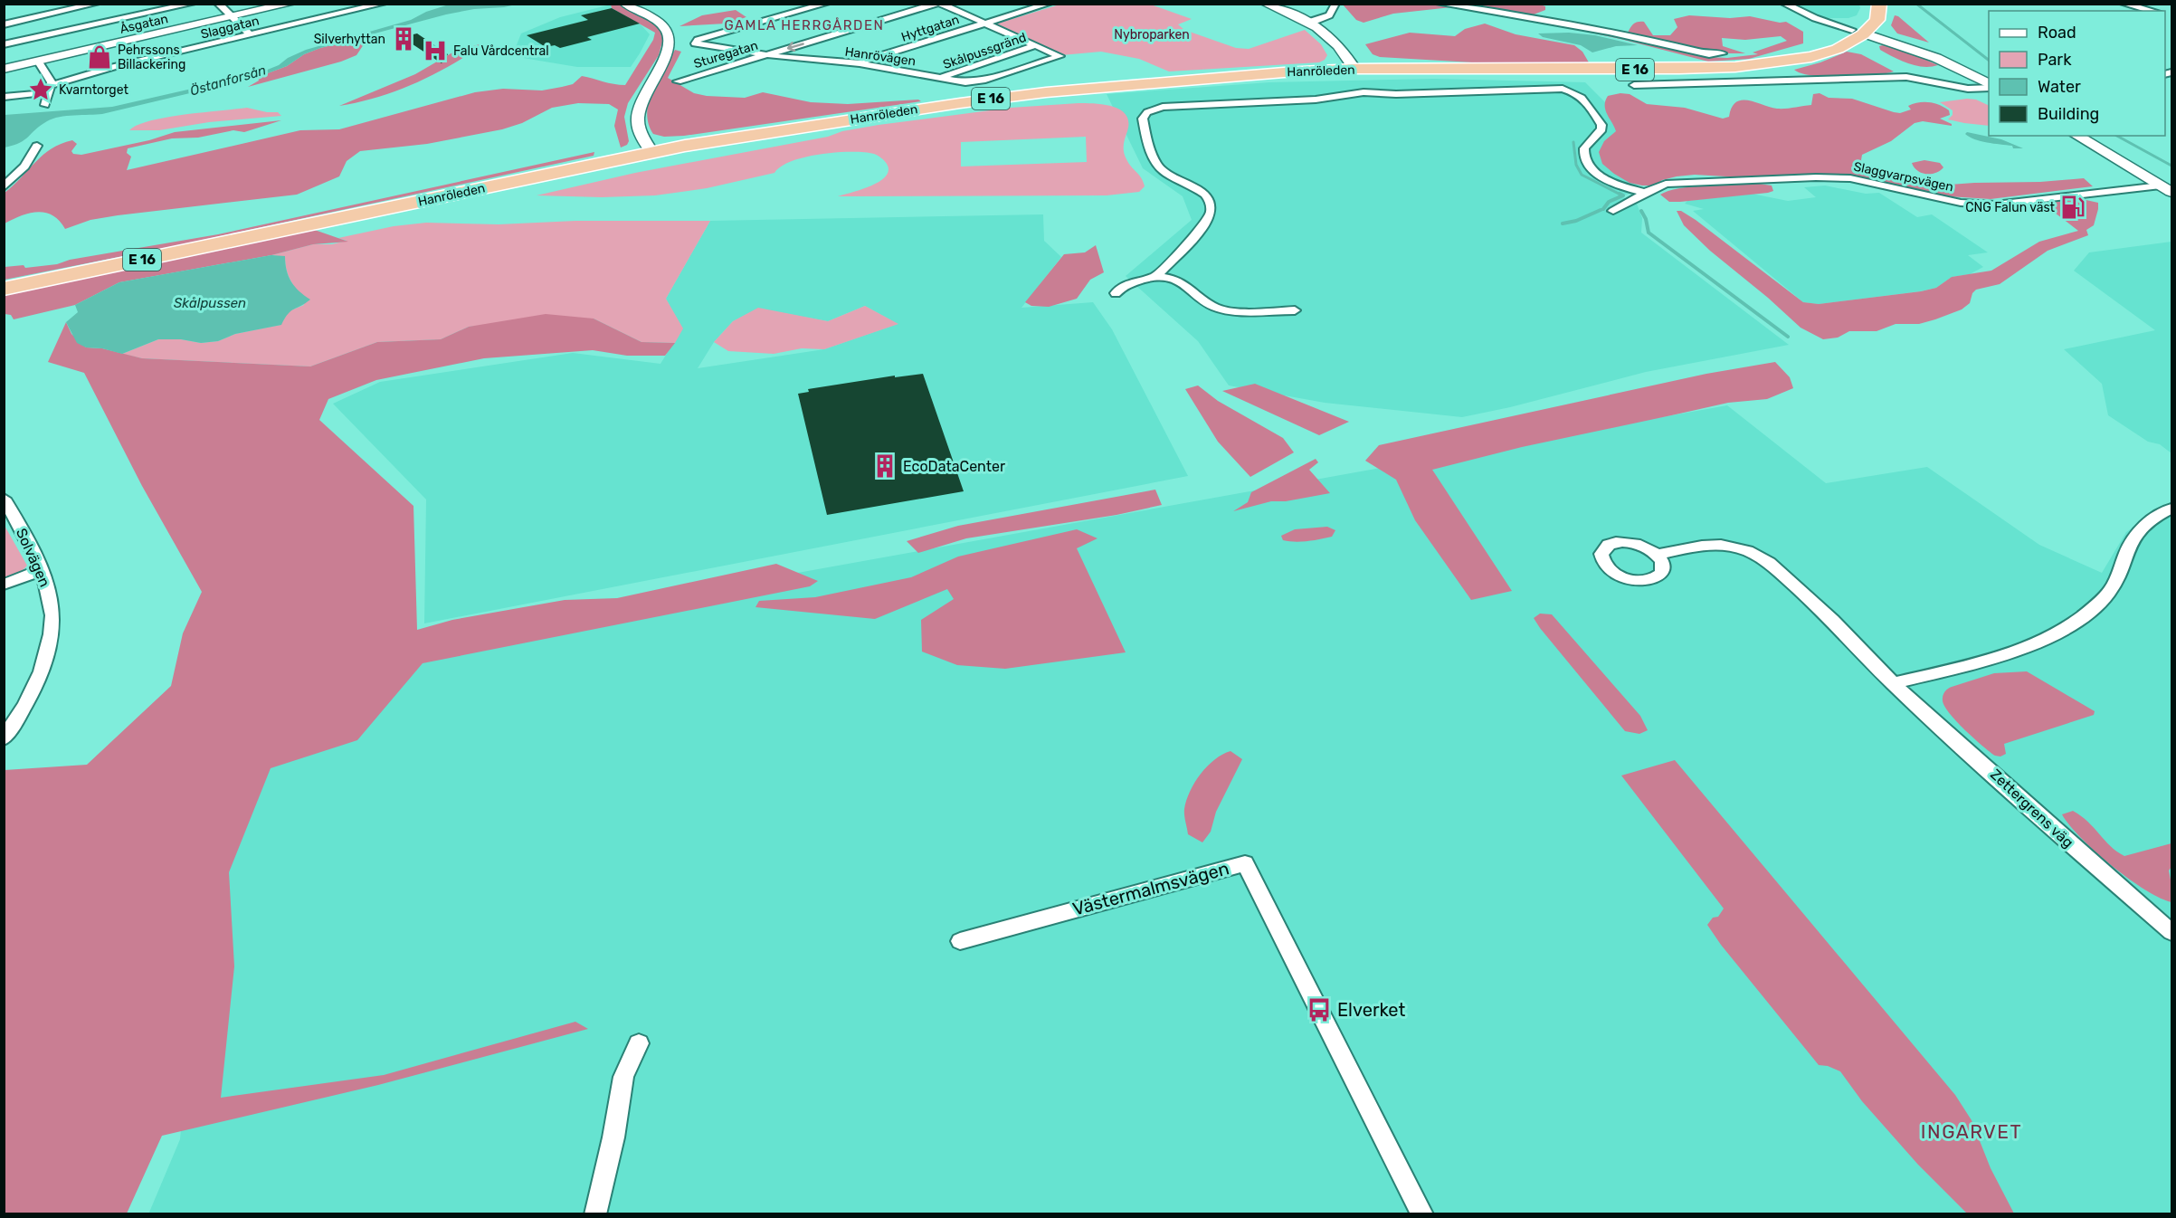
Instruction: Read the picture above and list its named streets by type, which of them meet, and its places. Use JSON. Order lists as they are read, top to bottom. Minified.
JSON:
{"streets":{"highway":["E 16","Hanröleden"],"street":["Åsgatan","Slaggatan","Hyttgatan","Skålpussgränd","Sturegatan","Hanrövägen","Slaggvarpsvägen","Solvägen","Zettergrens väg","Västermalmsvägen"]},"crossings":[["Hyttgatan","Hanrövägen"],["Skålpussgränd","Hanrövägen"],["Sturegatan","Hanrövägen"]],"one_way":["Sturegatan"],"districts":["GAMLA HERRGÅRDEN","INGARVET"],"water":["Östanforsån","Skålpussen"],"parks":["Nybroparken"],"places":{"building":["Silverhyttan","EcoDataCenter"],"hospital":["Falu Vårdcentral"],"shop":["Pehrssons Billackering"],"place":["Kvarntorget"],"fuel station":["CNG Falun väst"],"bus stop":["Elverket"]},"legend":["Road","Park","Water","Building"]}
